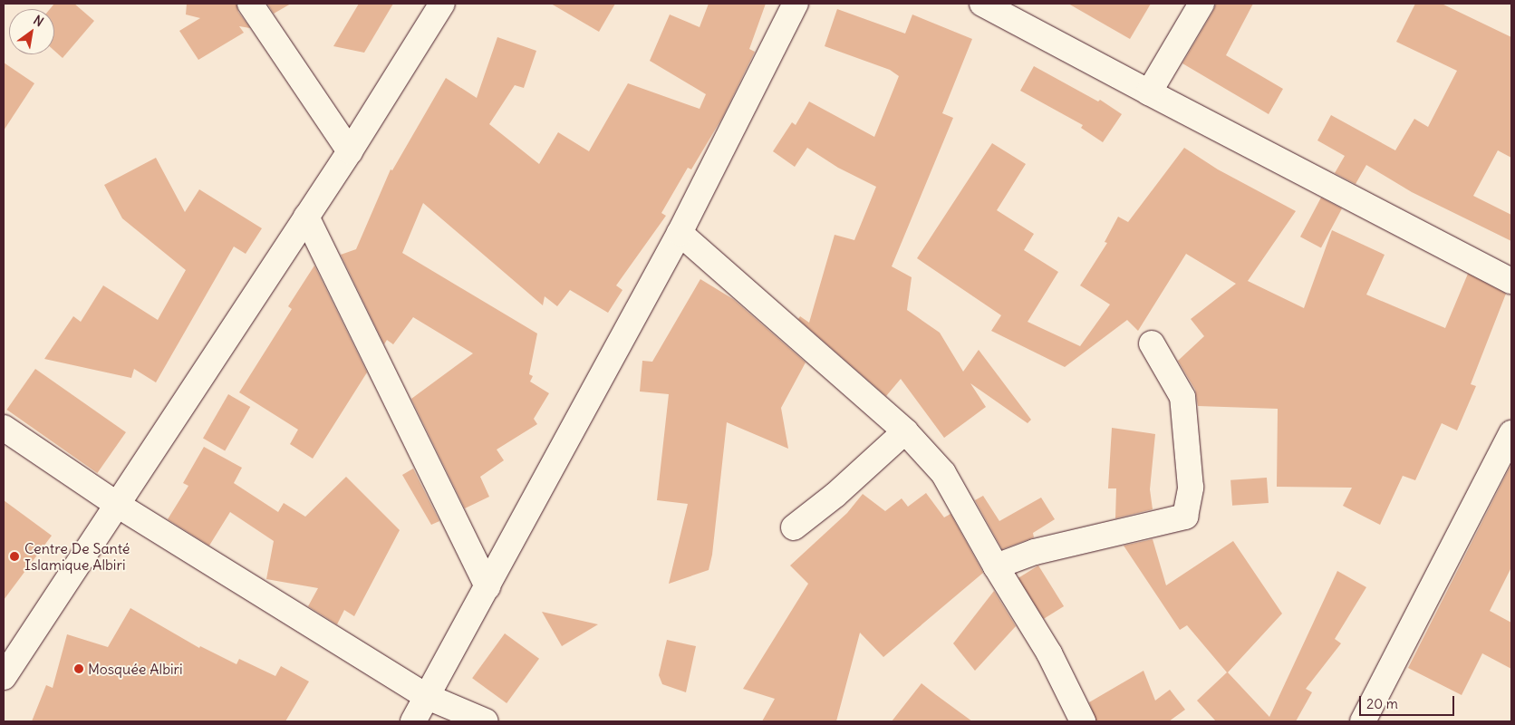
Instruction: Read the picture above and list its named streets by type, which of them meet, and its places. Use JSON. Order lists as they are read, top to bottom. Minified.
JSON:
{"places":["Centre De Santé Islamique Albiri","Mosquée Albiri"],"scale_bar":"20 m","north":"top right"}
